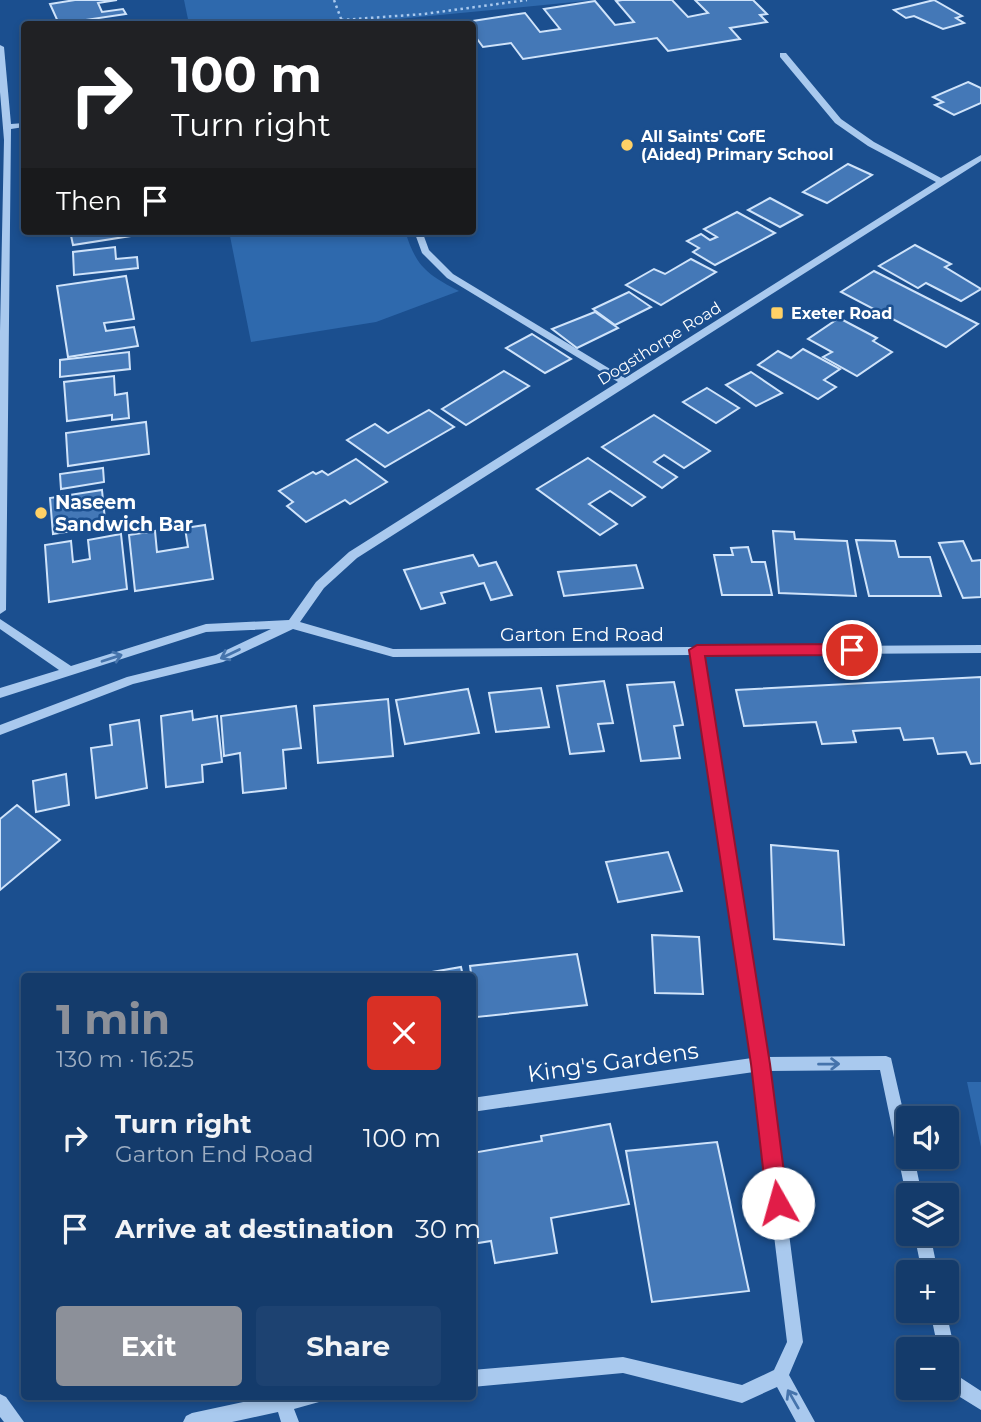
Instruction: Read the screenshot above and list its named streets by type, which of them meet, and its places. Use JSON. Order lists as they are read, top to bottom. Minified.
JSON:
{"streets":{"street":["Dogsthorpe Road","Garton End Road","King's Gardens"]},"crossings":[["Dogsthorpe Road","Garton End Road"]],"places":{"other":["All Saints' CofE (Aided) Primary School","Naseem Sandwich Bar"],"transit":["Exeter Road"]},"page":{"turn":["100 m","Turn right"],"then":"Then","heading":["1 min","130 m · 16:25"],"list":[{"name":"Turn right","note":"Garton End Road","value":"100 m"},{"name":"Arrive at destination","value":"30 m"}],"map_buttons":["+","−"],"buttons":["Exit","Share"]}}
